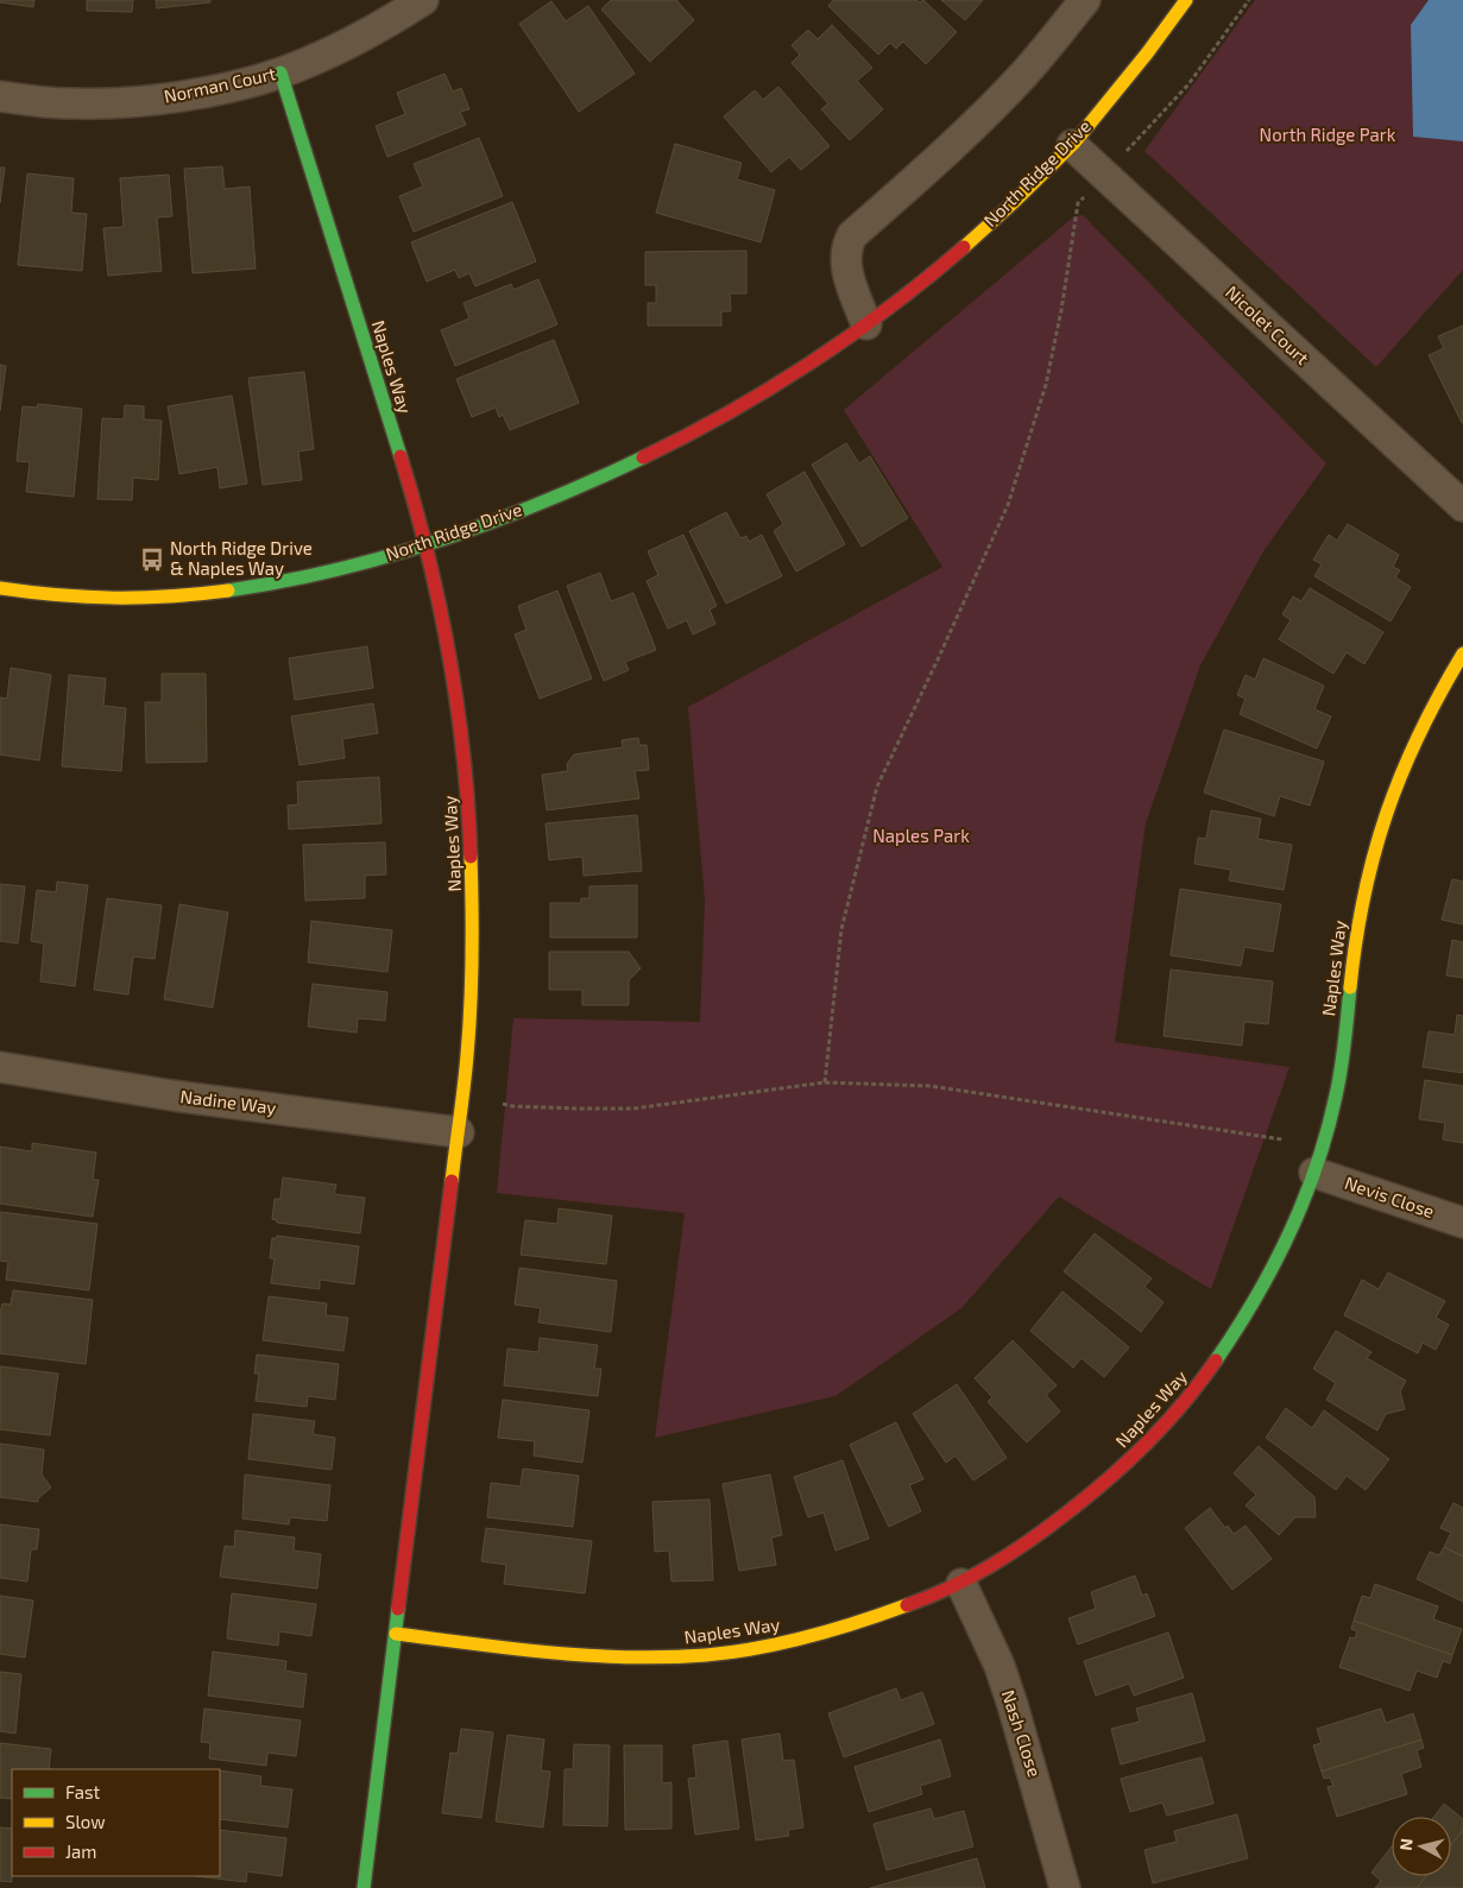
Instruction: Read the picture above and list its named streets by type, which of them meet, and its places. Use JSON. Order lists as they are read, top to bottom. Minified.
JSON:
{"streets":{"street":["Norman Court","North Ridge Drive","Nicolet Court","Naples Way","Nadine Way","Nevis Close","Nash Close"]},"crossings":[["Norman Court","Naples Way"],["North Ridge Drive","Nicolet Court"],["North Ridge Drive","Naples Way"],["Naples Way","Nadine Way"],["Naples Way","Nevis Close"],["Naples Way","Nash Close"]],"parks":["North Ridge Park","Naples Park"],"places":{"bus stop":["North Ridge Drive & Naples Way"]},"legend":["Fast","Slow","Jam"],"north":"left"}
